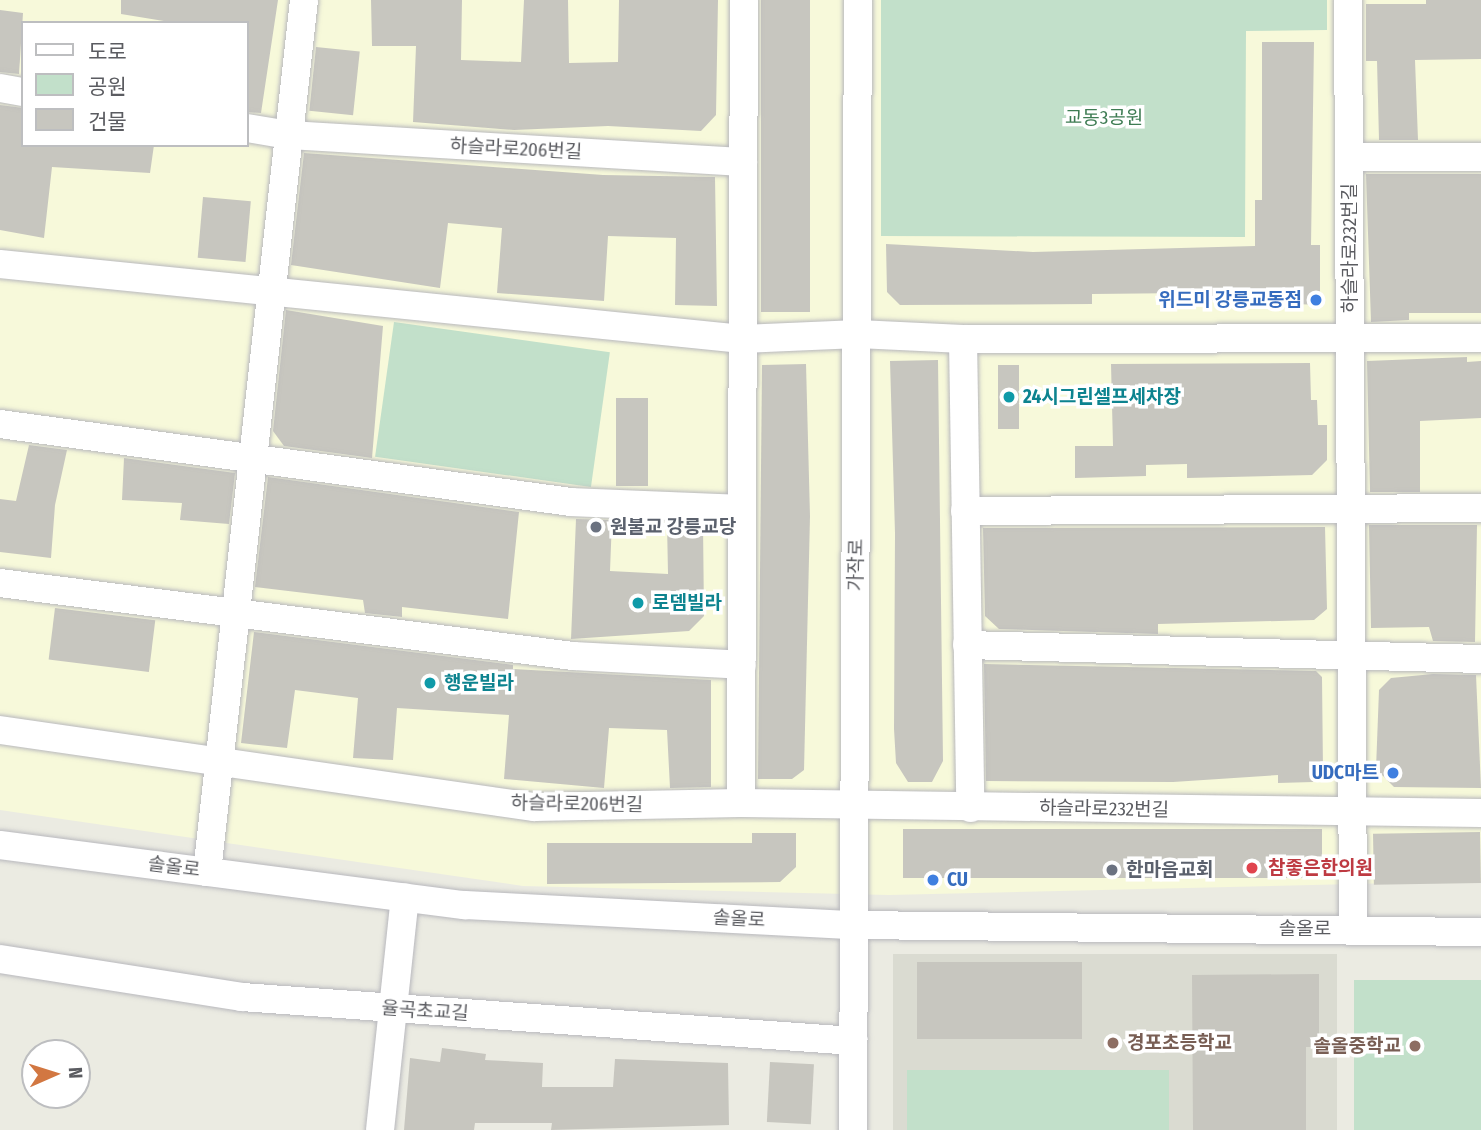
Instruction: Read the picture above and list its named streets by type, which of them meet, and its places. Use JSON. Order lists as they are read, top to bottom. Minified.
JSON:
{"streets":{"street":["하슬라로206번길","하슬라로232번길","가작로","솔올로","율곡초교길"]},"crossings":[["하슬라로206번길","하슬라로232번길"],["하슬라로206번길","가작로"],["하슬라로232번길","가작로"],["하슬라로232번길","솔올로"],["가작로","솔올로"],["가작로","율곡초교길"]],"parks":["교동3공원"],"places":["위드미 강릉교동점","24시그린셀프세차장","원불교 강릉교당","로뎀빌라","행운빌라","UDC마트","참좋은한의원","한마음교회","CU","경포초등학교","솔올중학교"],"legend":["도로","공원","건물"],"north":"right"}
